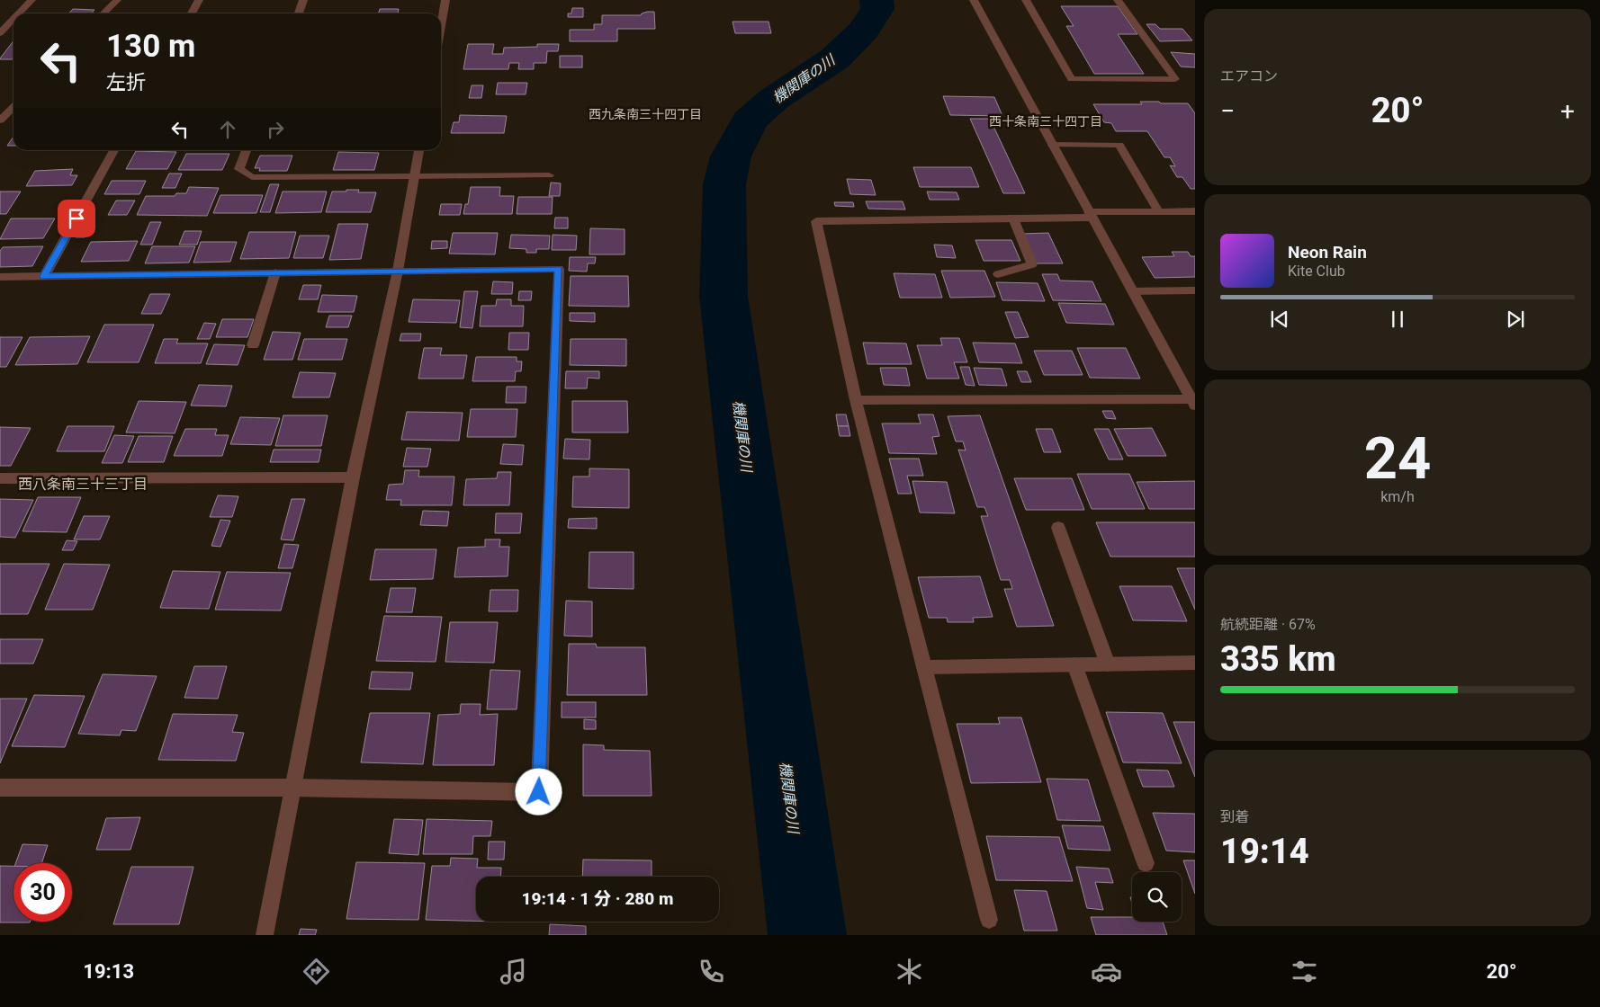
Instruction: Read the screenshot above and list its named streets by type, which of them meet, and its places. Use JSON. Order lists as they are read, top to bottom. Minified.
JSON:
{"districts":["西九条南三十四丁目","西十条南三十四丁目","西八条南三十三丁目"],"water":["機関庫の川"],"page":{"tile":["エアコン",["24","km/h"],["航続距離 · 67%","335 km"],["到着","19:14"]],"turn":["130 m","左折"],"heat":["−","20°","+"],"song":["Neon Rain","Kite Club"],"limit":"30","trip":"19:14 · 1 分 · 280 m","tabs":["19:13","20°"]}}
